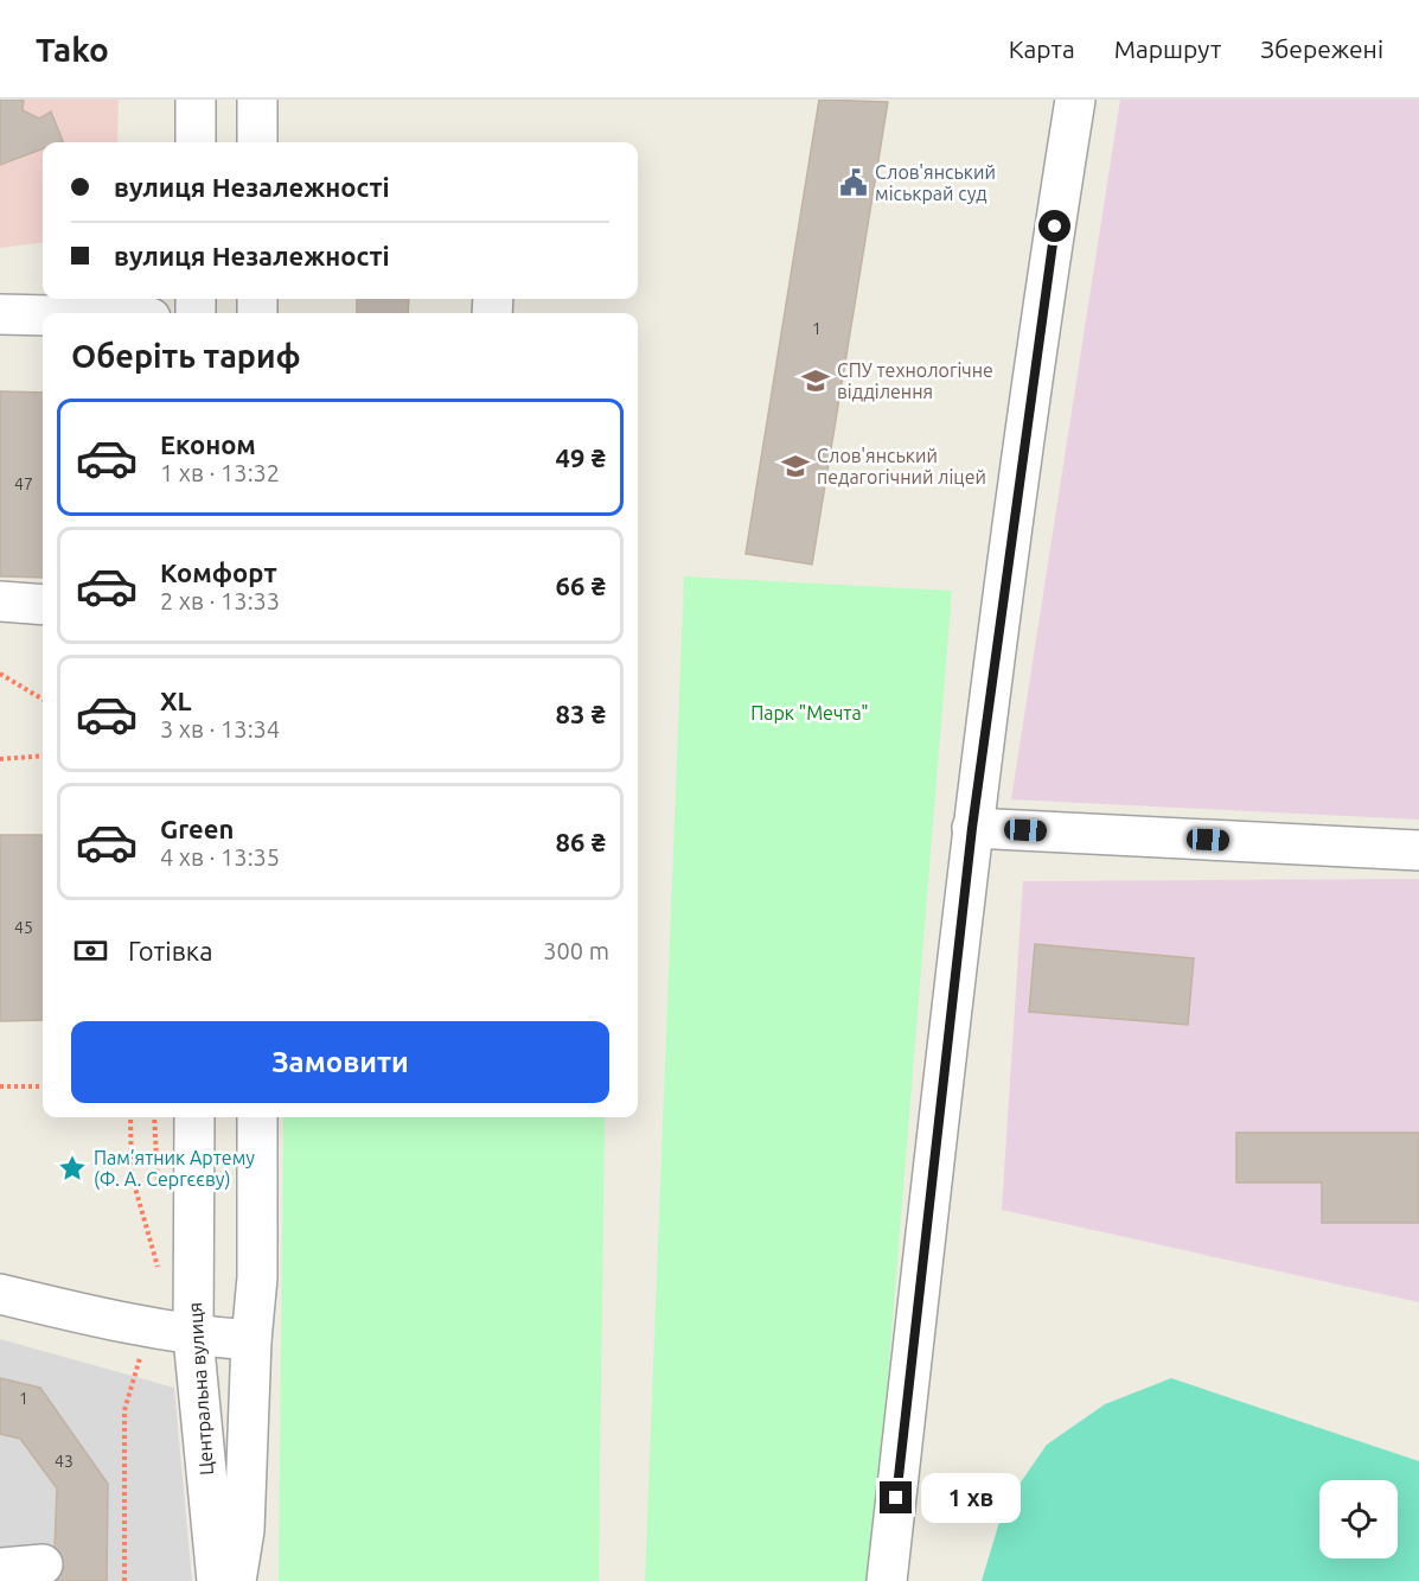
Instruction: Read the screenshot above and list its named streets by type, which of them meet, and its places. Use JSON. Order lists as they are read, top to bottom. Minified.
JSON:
{"streets":{"street":["Центральна вулиця"]},"parks":["Парк \"Мечта\""],"places":{"public building":["Слов'янський міськрай суд"],"school or university":["СПУ технологічне відділення","Слов'янський педагогічний ліцей"],"place":["Пам’ятник Артему (Ф. А. Сергєєву)"]},"house_numbers":["1","47","45","1","43"],"page":{"header":"Tako","nav":["Карта","Маршрут","Збережені"],"banner":["вулиця Незалежності","вулиця Незалежності"],"heading":"Оберіть тариф","list":[{"name":"Економ","note":"1 хв · 13:32","value":"49 ₴"},{"name":"Комфорт","note":"2 хв · 13:33","value":"66 ₴"},{"name":"XL","note":"3 хв · 13:34","value":"83 ₴"},{"name":"Green","note":"4 хв · 13:35","value":"86 ₴"}],"pay":["Готівка","300 m"],"buttons":"Замовити","bubble":"1 хв"}}
